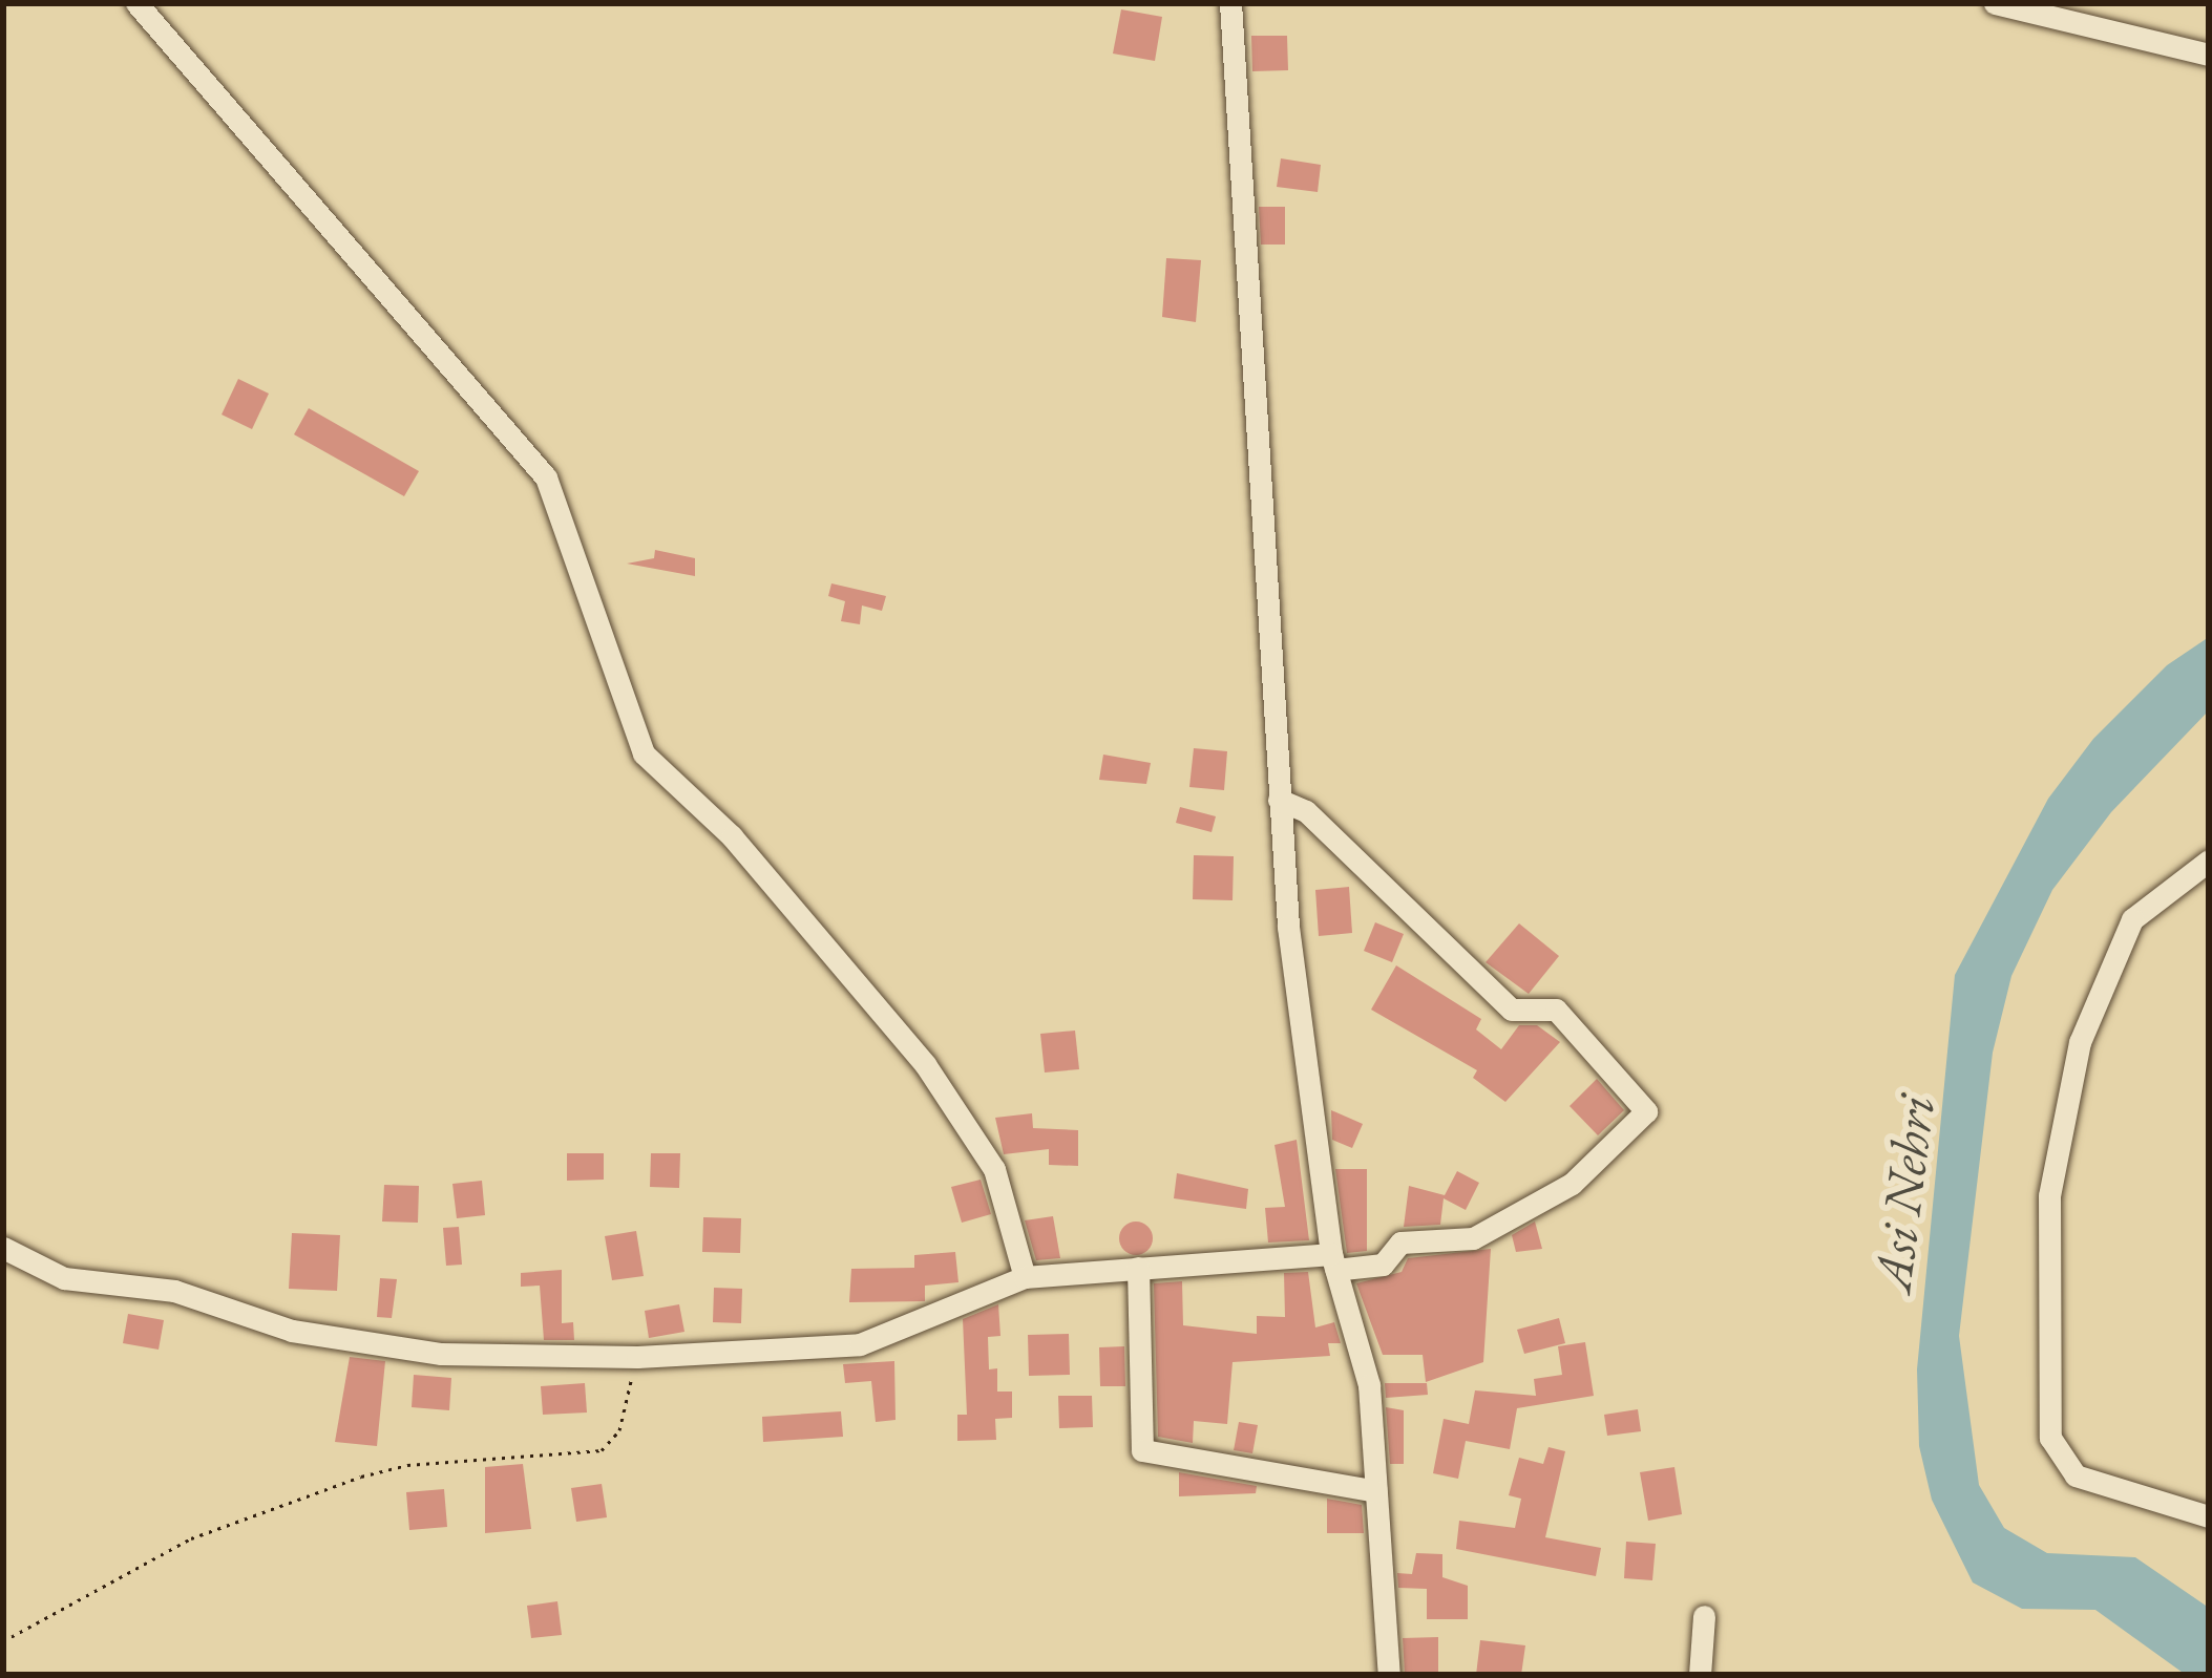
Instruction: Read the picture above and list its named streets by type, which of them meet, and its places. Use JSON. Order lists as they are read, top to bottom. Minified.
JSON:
{"water":["Asi Nehri"]}
